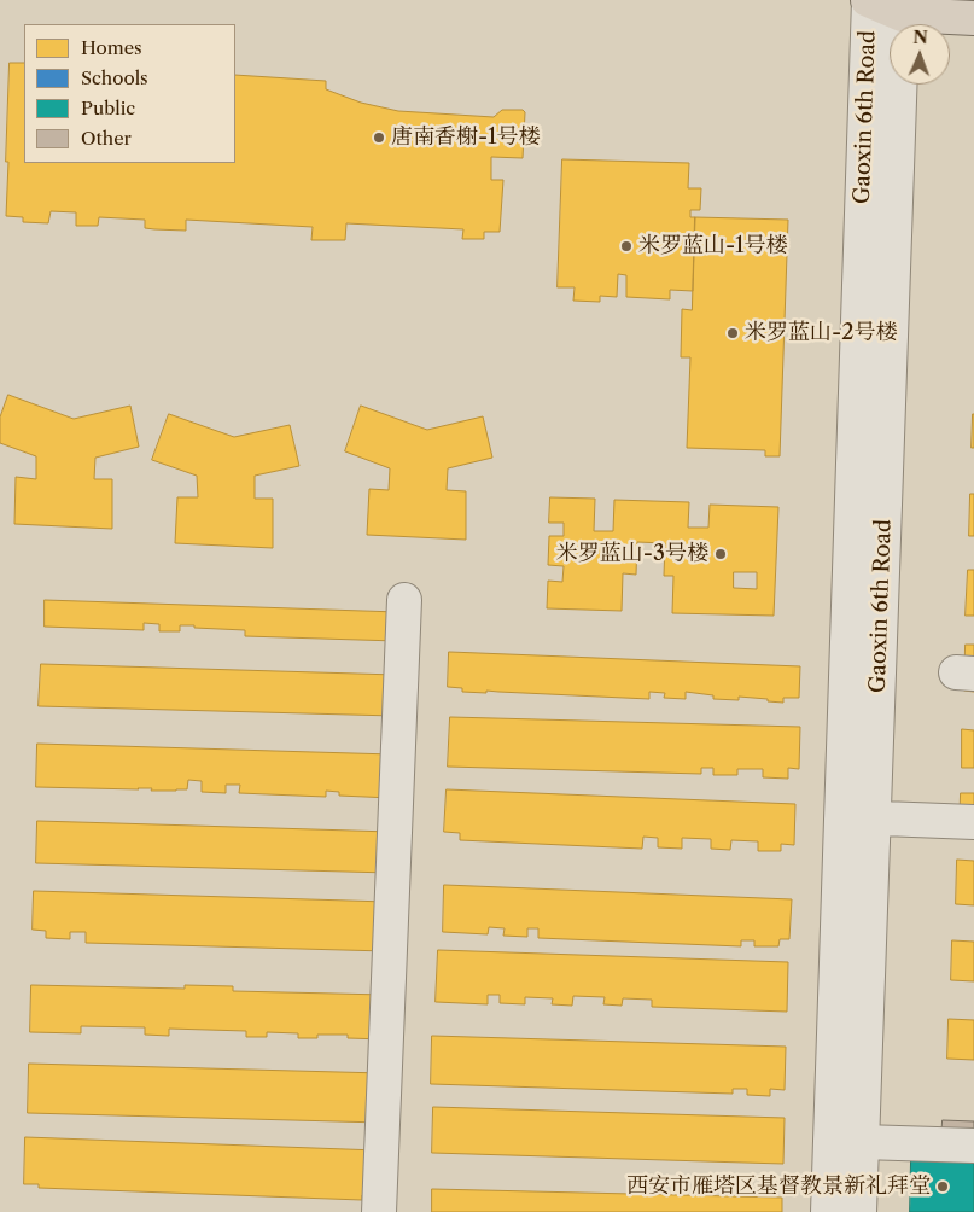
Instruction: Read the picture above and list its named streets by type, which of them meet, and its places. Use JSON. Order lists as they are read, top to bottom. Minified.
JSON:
{"streets":{"street":["Gaoxin 6th Road"]},"places":["唐南香榭-1号楼","米罗蓝山-1号楼","米罗蓝山-2号楼","米罗蓝山-3号楼","西安市雁塔区基督教景新礼拜堂"],"legend":["Homes","Schools","Public","Other"],"north":"top"}
